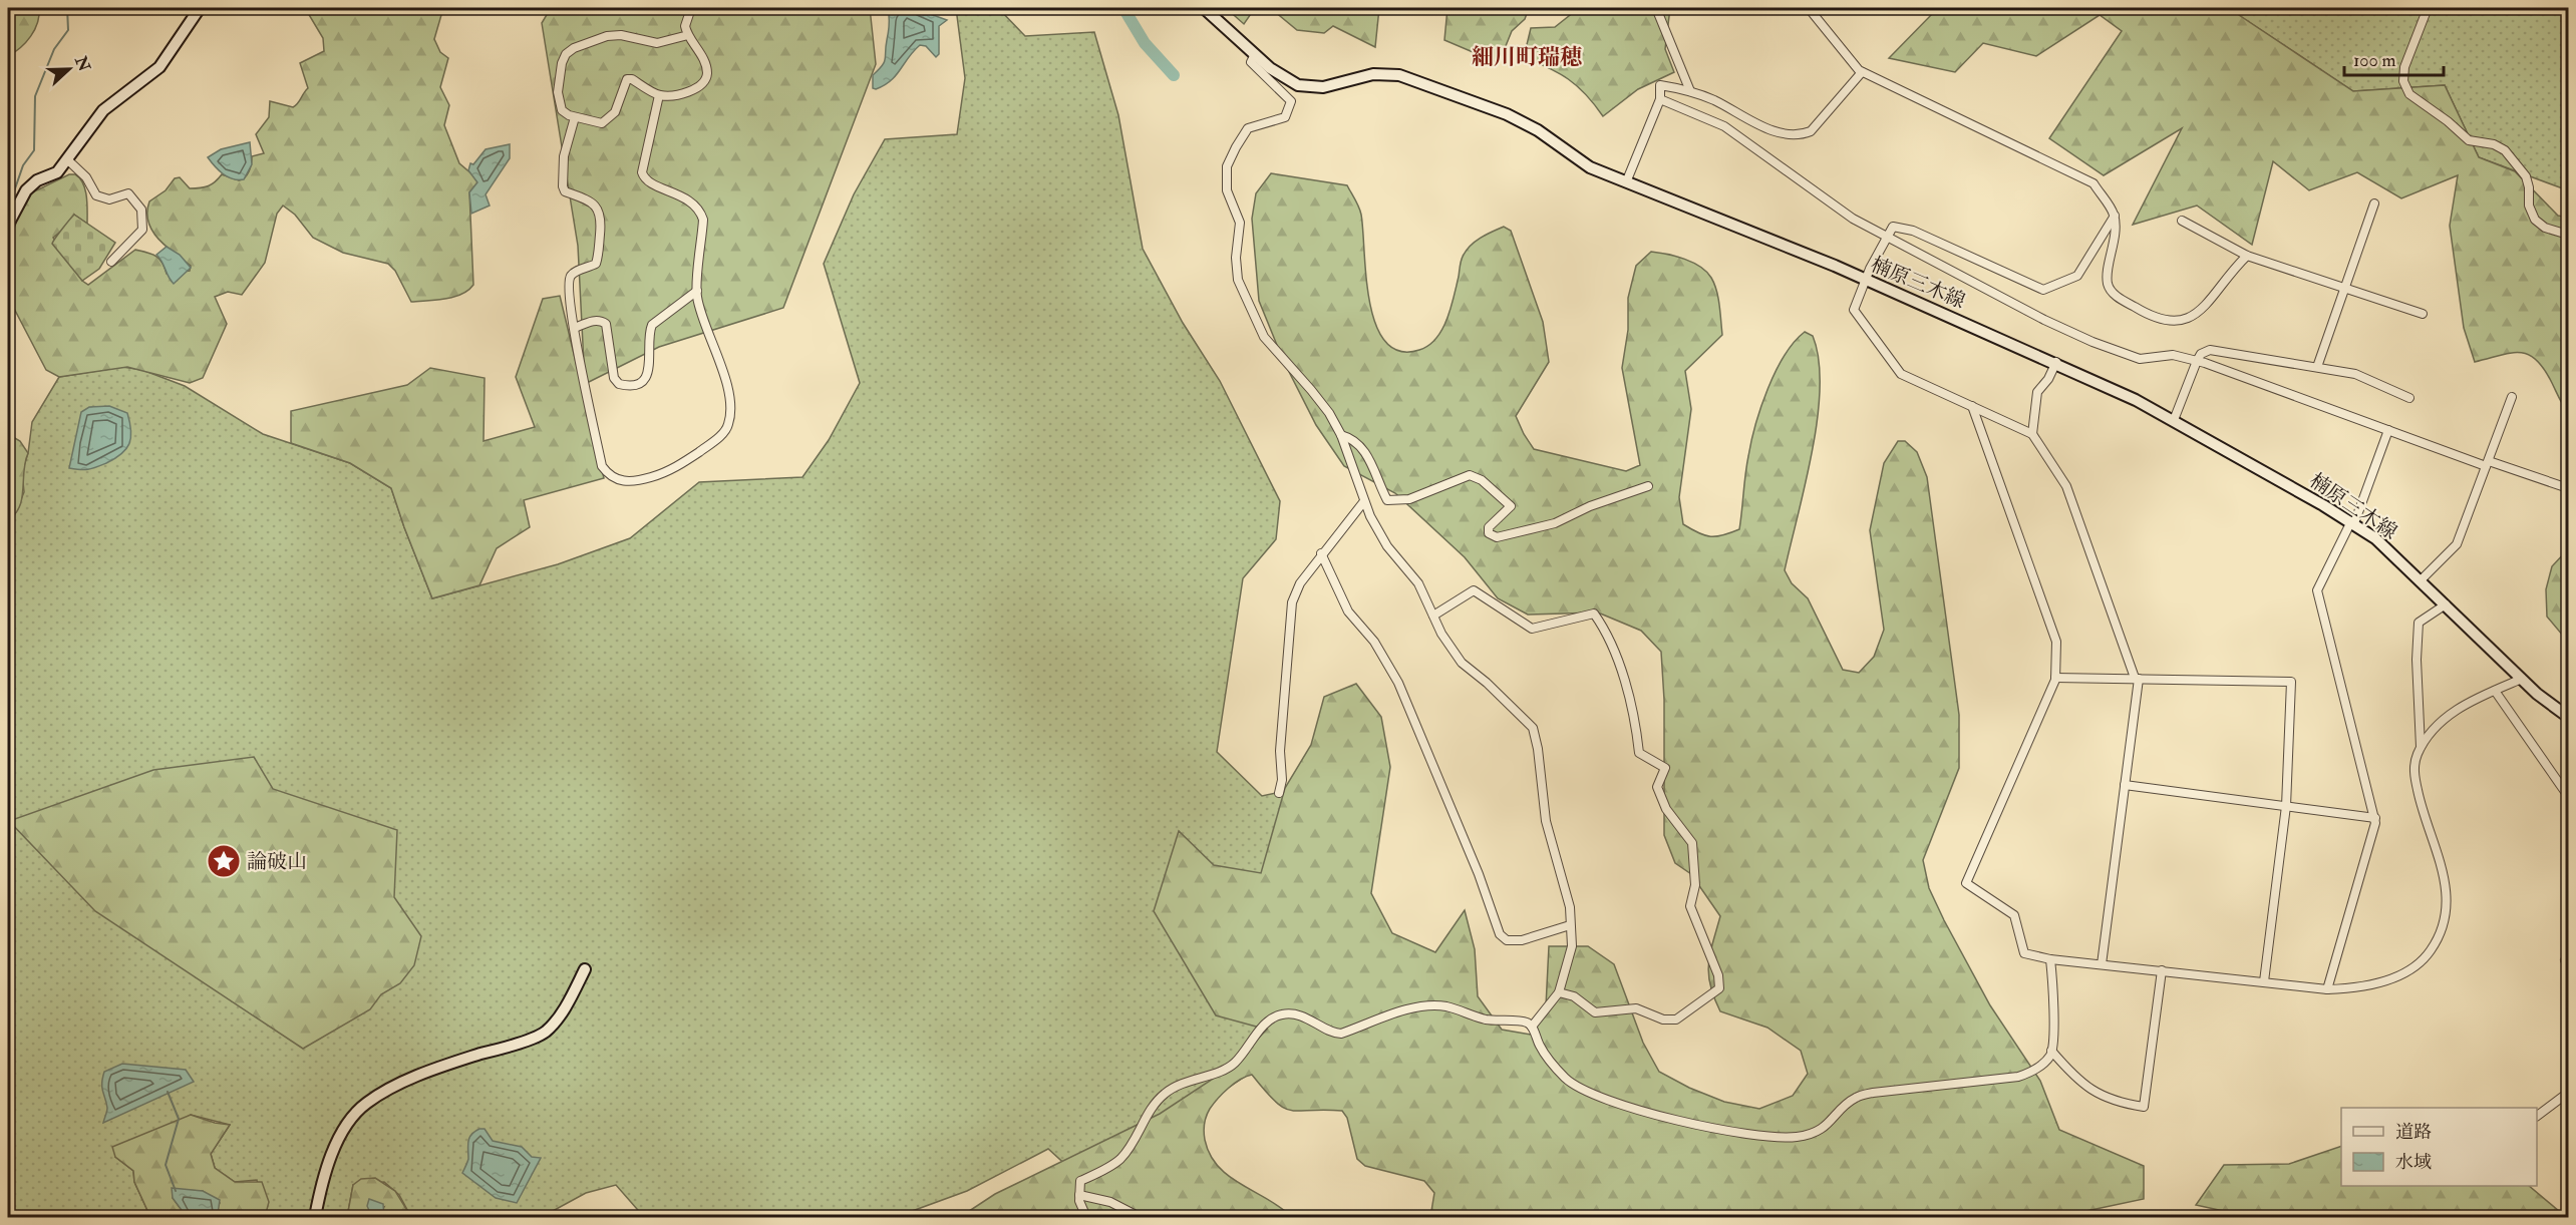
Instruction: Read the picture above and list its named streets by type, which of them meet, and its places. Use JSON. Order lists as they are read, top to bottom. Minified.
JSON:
{"streets":{"main road":["楠原三木線"]},"districts":["細川町瑞穂"],"places":{"place":["論破山"]},"legend":["道路","水域"],"scale_bar":"100 m","north":"right"}
